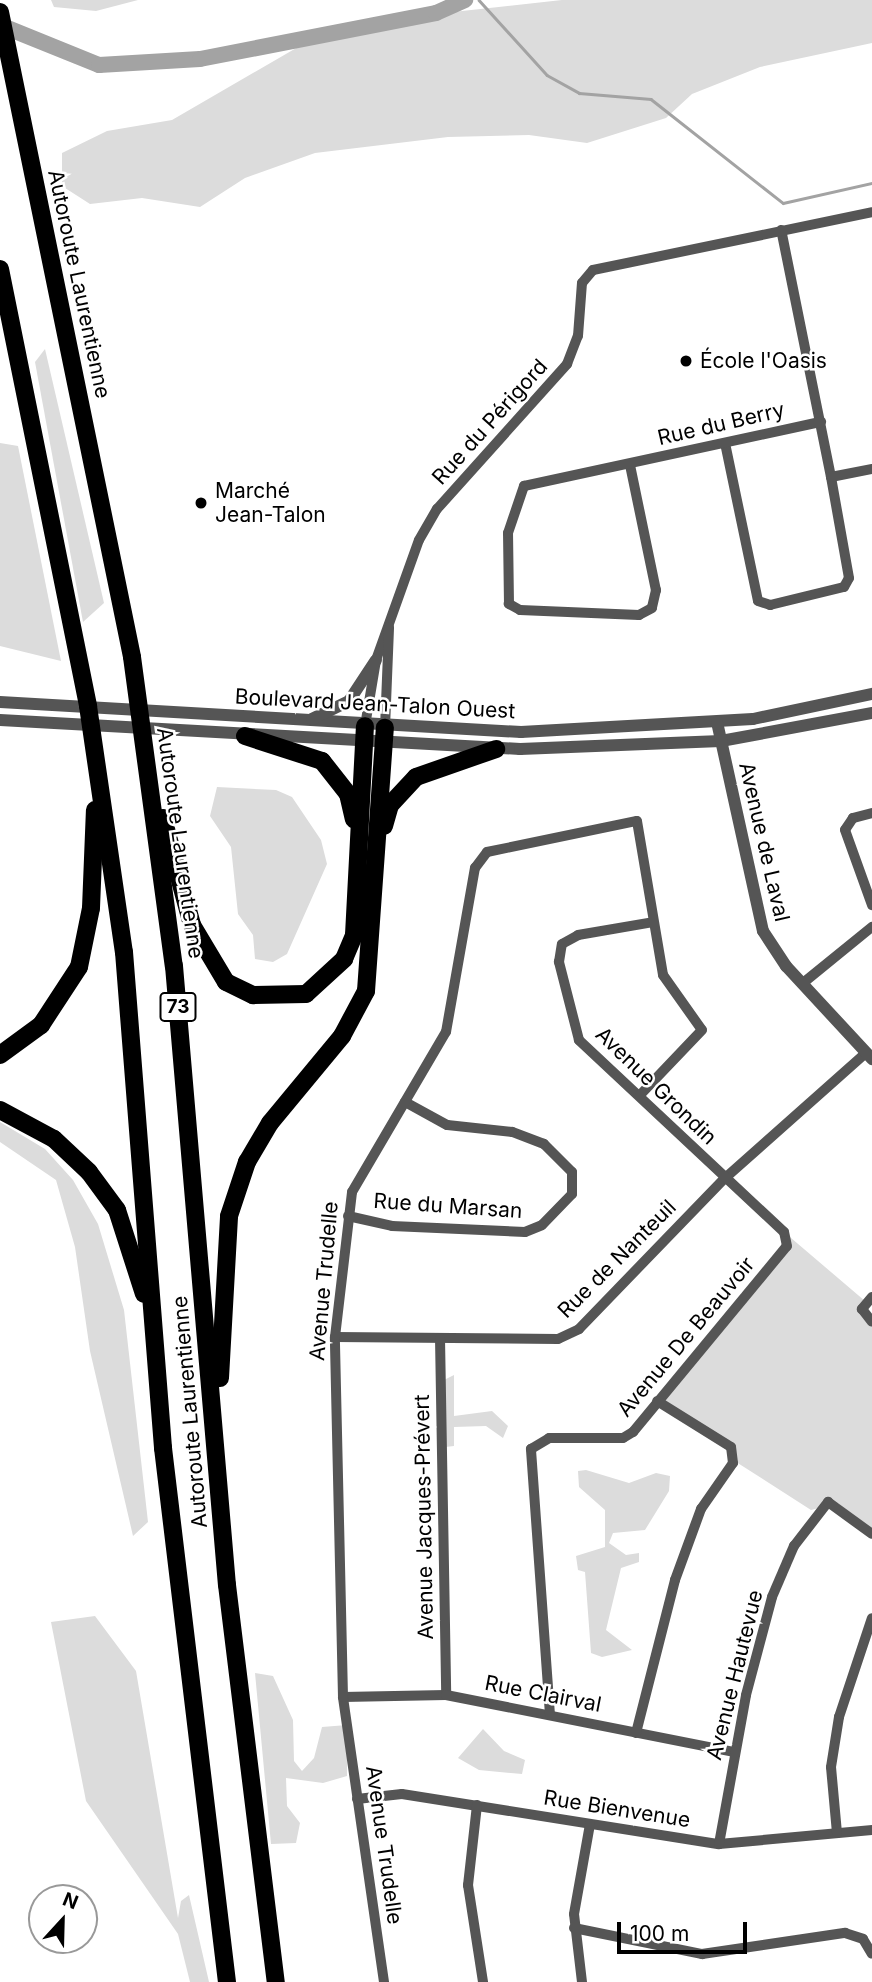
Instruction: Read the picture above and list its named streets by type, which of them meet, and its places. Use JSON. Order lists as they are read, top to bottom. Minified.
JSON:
{"streets":{"highway":["Autoroute Laurentienne","73"],"street":["Rue du Périgord","Rue du Berry","Boulevard Jean-Talon Ouest","Avenue de Laval","Avenue Grondin","Rue du Marsan","Rue de Nanteuil","Avenue Trudelle","Avenue De Beauvoir","Avenue Jacques-Prévert","Avenue Hautevue","Rue Clairval","Rue Bienvenue"]},"crossings":[["Rue du Périgord","Boulevard Jean-Talon Ouest"],["Boulevard Jean-Talon Ouest","Avenue de Laval"],["Avenue de Laval","Rue de Nanteuil"],["Avenue Grondin","Rue de Nanteuil"],["Avenue Grondin","Avenue Trudelle"],["Avenue Grondin","Avenue De Beauvoir"],["Rue du Marsan","Avenue Trudelle"],["Rue de Nanteuil","Avenue Trudelle"],["Rue de Nanteuil","Avenue De Beauvoir"],["Rue de Nanteuil","Avenue Jacques-Prévert"],["Avenue Trudelle","Rue Clairval"],["Avenue Trudelle","Rue Bienvenue"],["Avenue De Beauvoir","Rue Clairval"],["Avenue Jacques-Prévert","Rue Clairval"],["Avenue Hautevue","Rue Clairval"],["Avenue Hautevue","Rue Bienvenue"]],"places":["École l'Oasis","Marché Jean-Talon"],"scale_bar":"100 m","north":"top"}
